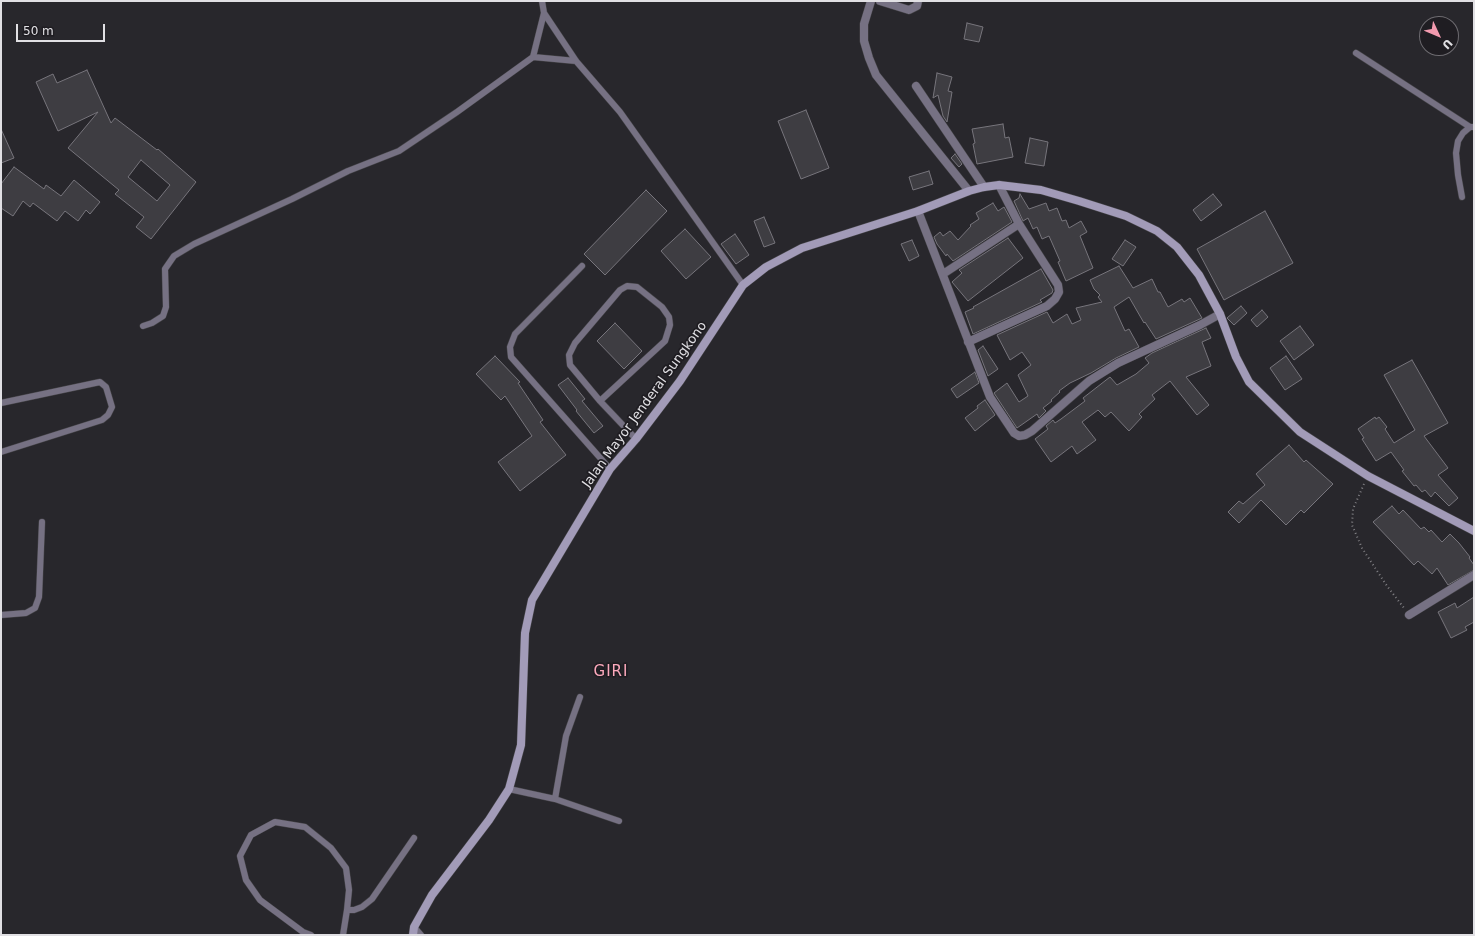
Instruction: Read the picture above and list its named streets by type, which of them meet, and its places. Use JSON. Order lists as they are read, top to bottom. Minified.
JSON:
{"streets":{"main road":["Jalan Mayor Jenderal Sungkono"]},"districts":["GIRI"],"scale_bar":"50 m","north":"bottom right"}
